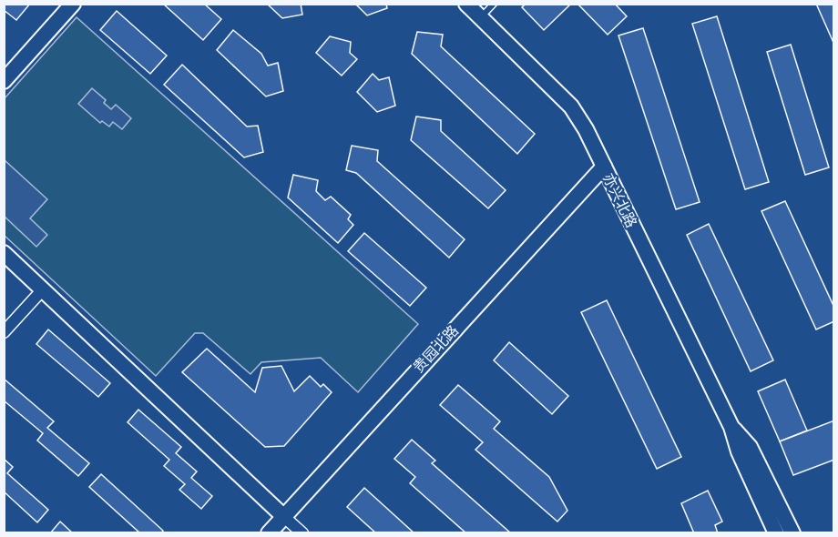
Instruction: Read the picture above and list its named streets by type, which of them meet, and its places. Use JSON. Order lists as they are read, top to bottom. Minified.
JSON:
{"streets":{"street":["亦兴北路","贵园北路"]},"crossings":[["亦兴北路","贵园北路"]]}
